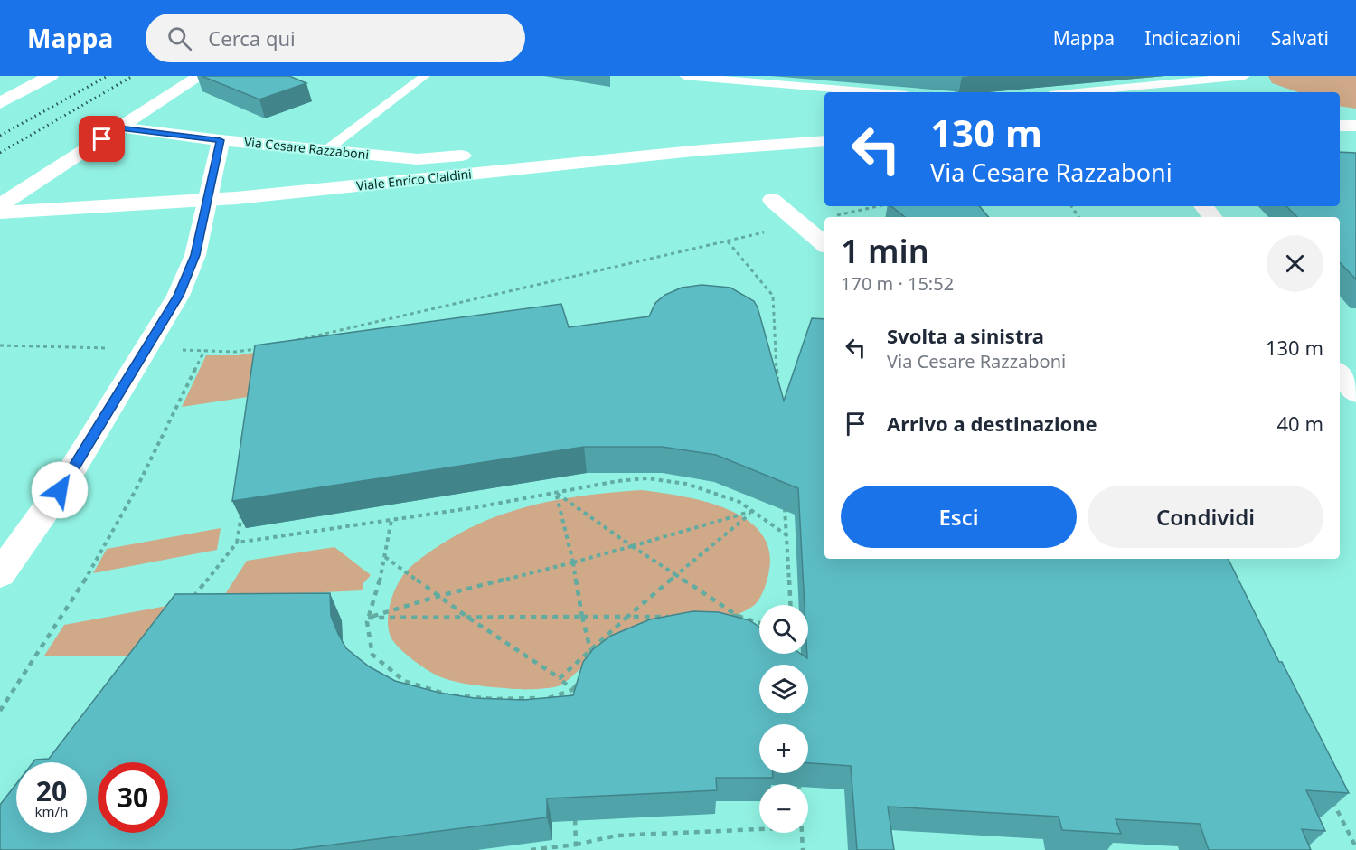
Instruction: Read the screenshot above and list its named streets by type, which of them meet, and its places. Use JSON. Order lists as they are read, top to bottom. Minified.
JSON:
{"streets":{"main road":["Via Cesare Razzaboni","Viale Enrico Cialdini"]},"page":{"header":"Mappa","search":"Cerca qui","nav":["Mappa","Indicazioni","Salvati"],"turn":["130 m","Via Cesare Razzaboni"],"heading":["1 min","170 m · 15:52"],"list":[{"name":"Svolta a sinistra","note":"Via Cesare Razzaboni","value":"130 m"},{"name":"Arrivo a destinazione","value":"40 m"}],"buttons":["Esci","Condividi"],"map_buttons":["+","−"],"speed":"20 km/h","limit":"30"}}
